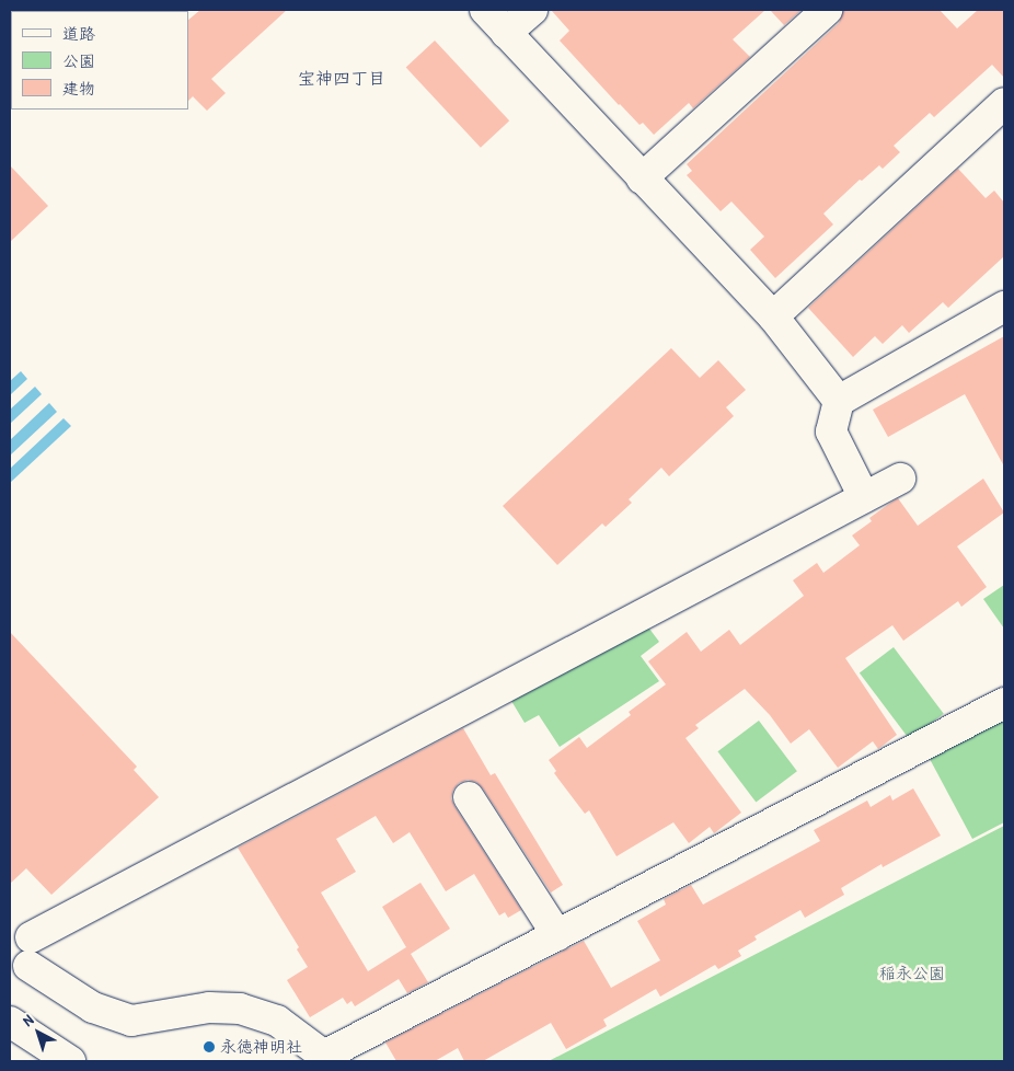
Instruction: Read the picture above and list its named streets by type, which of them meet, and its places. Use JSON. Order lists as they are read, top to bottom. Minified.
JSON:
{"districts":["宝神四丁目"],"parks":["稲永公園"],"places":["永徳神明社"],"legend":["道路","公園","建物"],"north":"top left"}
